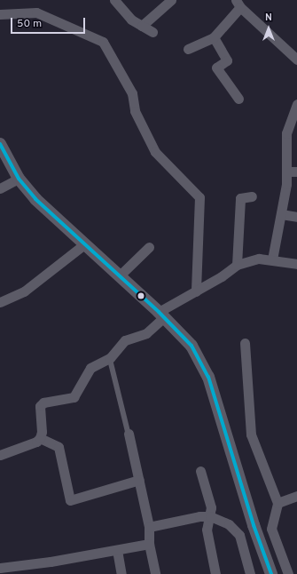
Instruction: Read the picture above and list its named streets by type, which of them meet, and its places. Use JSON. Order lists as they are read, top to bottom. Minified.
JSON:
{"scale_bar":"50 m","north":"top"}
